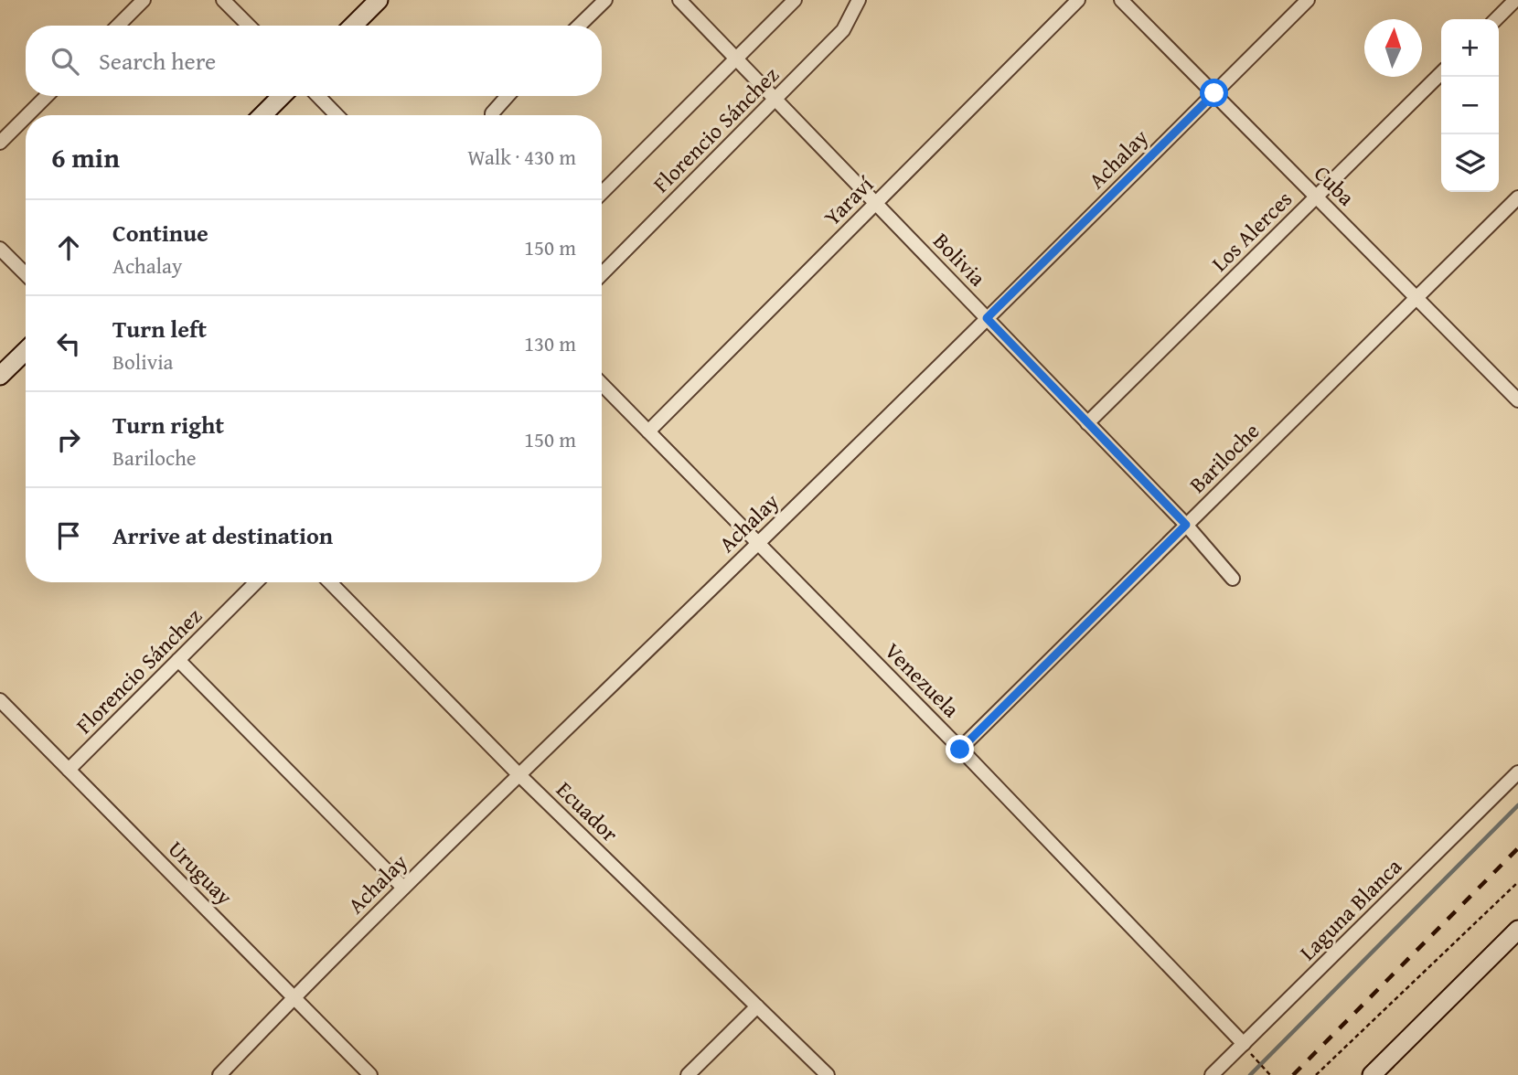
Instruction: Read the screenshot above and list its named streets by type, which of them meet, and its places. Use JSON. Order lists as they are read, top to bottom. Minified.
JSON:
{"streets":{"street":["Florencio Sánchez","Achalay","Cuba","Yaraví","Los Alerces","Bolivia","Bariloche","Venezuela","Ecuador","Uruguay","Laguna Blanca"]},"crossings":[["Florencio Sánchez","Bolivia"],["Florencio Sánchez","Uruguay"],["Achalay","Cuba"],["Achalay","Bolivia"],["Achalay","Venezuela"],["Achalay","Ecuador"],["Achalay","Uruguay"],["Cuba","Los Alerces"],["Cuba","Bariloche"],["Yaraví","Bolivia"],["Yaraví","Venezuela"],["Los Alerces","Bolivia"],["Bolivia","Bariloche"],["Bariloche","Venezuela"],["Venezuela","Laguna Blanca"]],"north":"top","page":{"map_buttons":["+","−"],"search":"Search here","heading":["6 min","Walk · 430 m"],"list":[["Continue","Achalay","150 m"],["Turn left","Bolivia","130 m"],["Turn right","Bariloche","150 m"],"Arrive at destination"]}}
